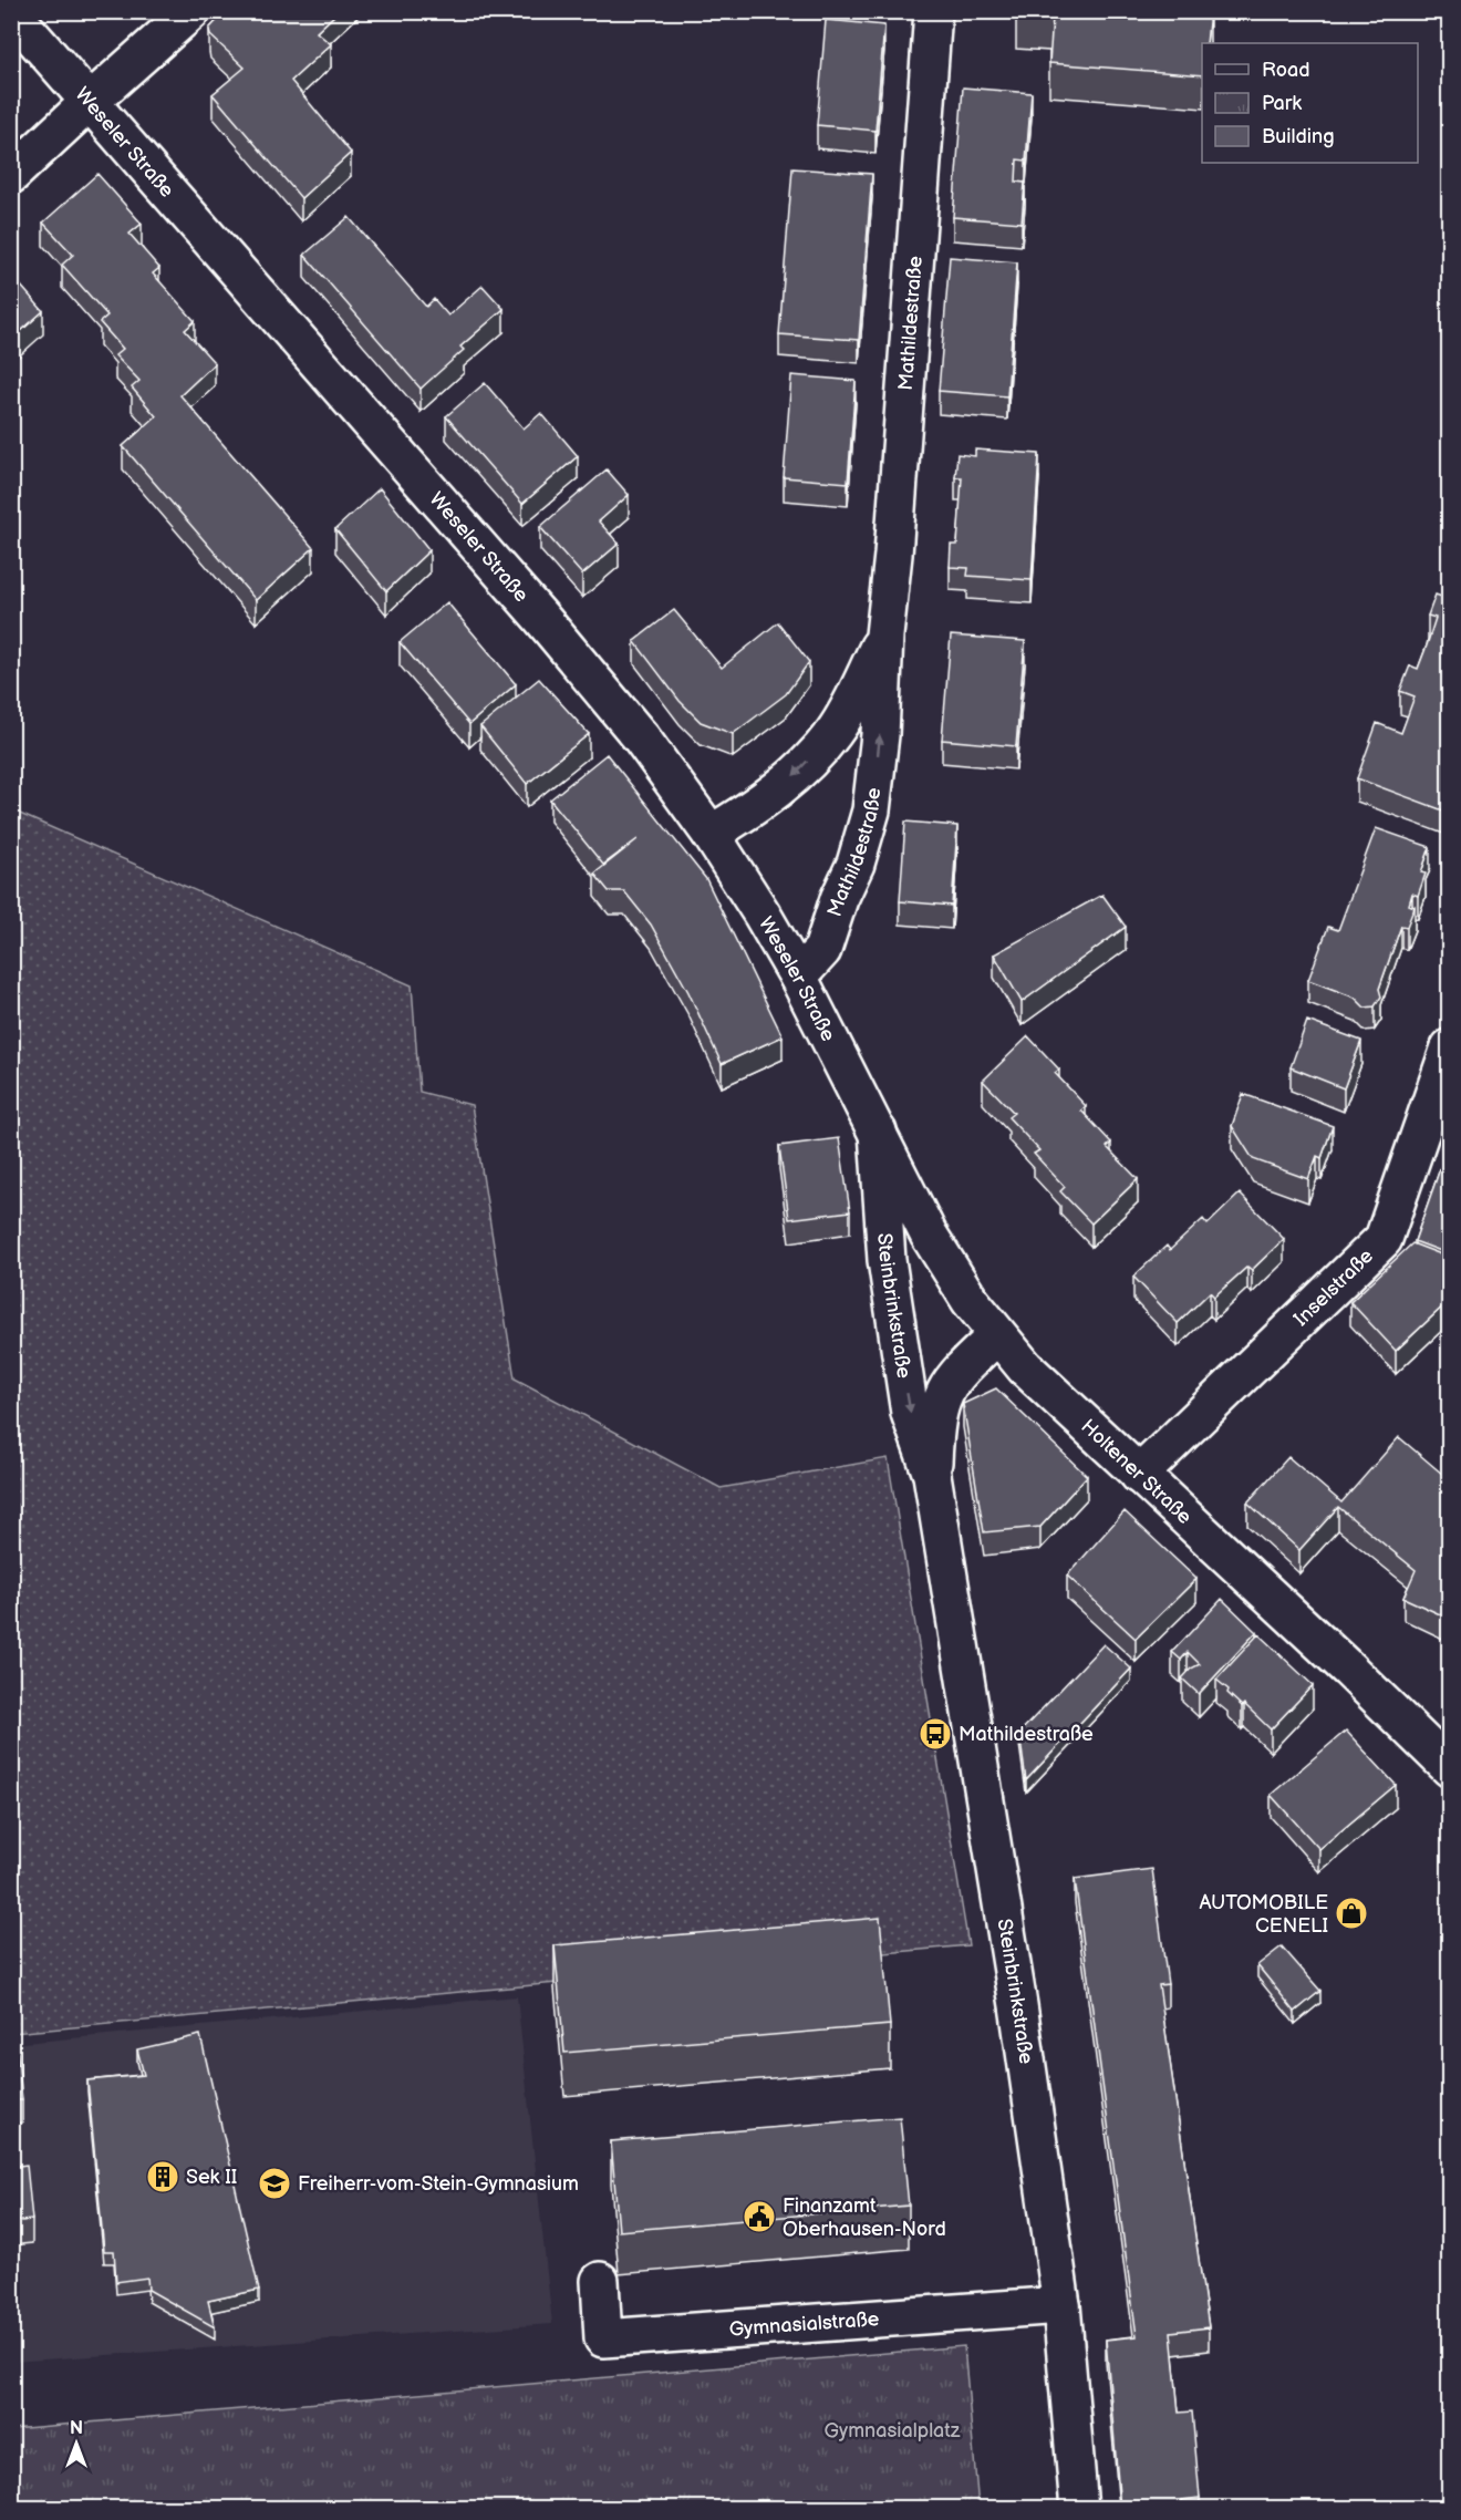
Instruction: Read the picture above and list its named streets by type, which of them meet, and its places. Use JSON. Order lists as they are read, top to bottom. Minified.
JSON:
{"streets":{"street":["Weseler Straße","Mathildestraße","Inselstraße","Steinbrinkstraße","Holtener Straße","Gymnasialstraße"]},"crossings":[["Weseler Straße","Mathildestraße"],["Weseler Straße","Steinbrinkstraße"],["Weseler Straße","Holtener Straße"],["Inselstraße","Holtener Straße"],["Steinbrinkstraße","Holtener Straße"],["Steinbrinkstraße","Gymnasialstraße"]],"parks":["Gymnasialplatz"],"places":{"bus stop":["Mathildestraße"],"shop":["AUTOMOBILE CENELI"],"building":["Sek II"],"school or university":["Freiherr-vom-Stein-Gymnasium"],"public building":["Finanzamt Oberhausen-Nord"]},"legend":["Road","Park","Building"],"north":"top"}
